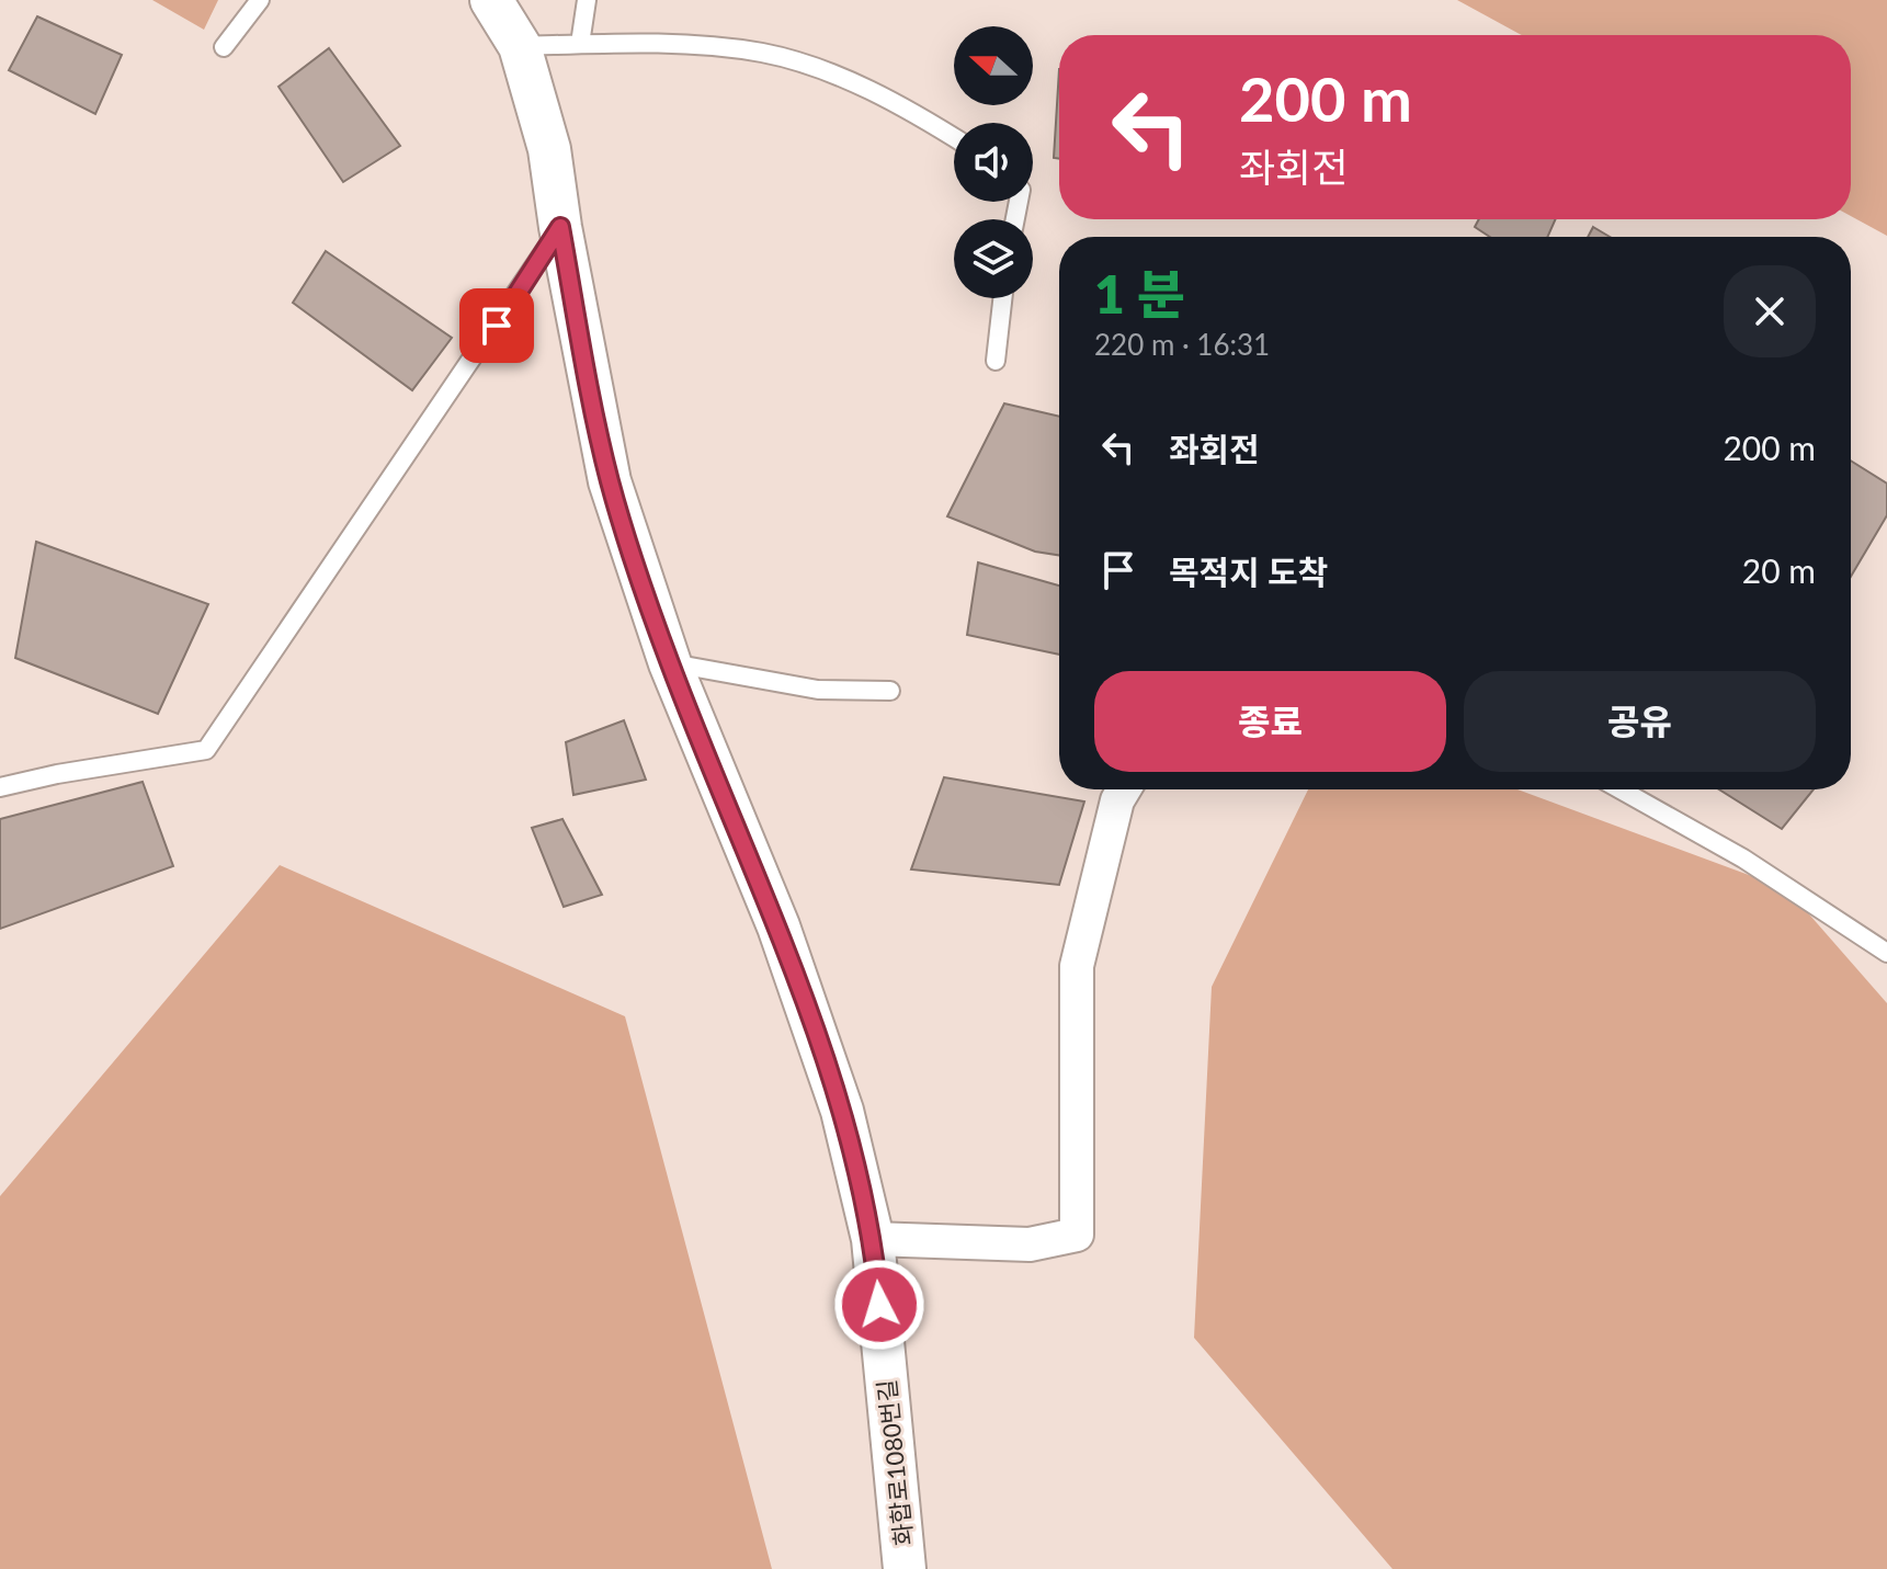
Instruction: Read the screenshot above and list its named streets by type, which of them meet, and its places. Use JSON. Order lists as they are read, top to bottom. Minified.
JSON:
{"streets":{"street":["화합로1080번길"]},"north":"left","page":{"turn":["200 m","좌회전"],"heading":["1 분","220 m · 16:31"],"list":[{"name":"좌회전","value":"200 m"},{"name":"목적지 도착","value":"20 m"}],"buttons":["종료","공유"]}}
